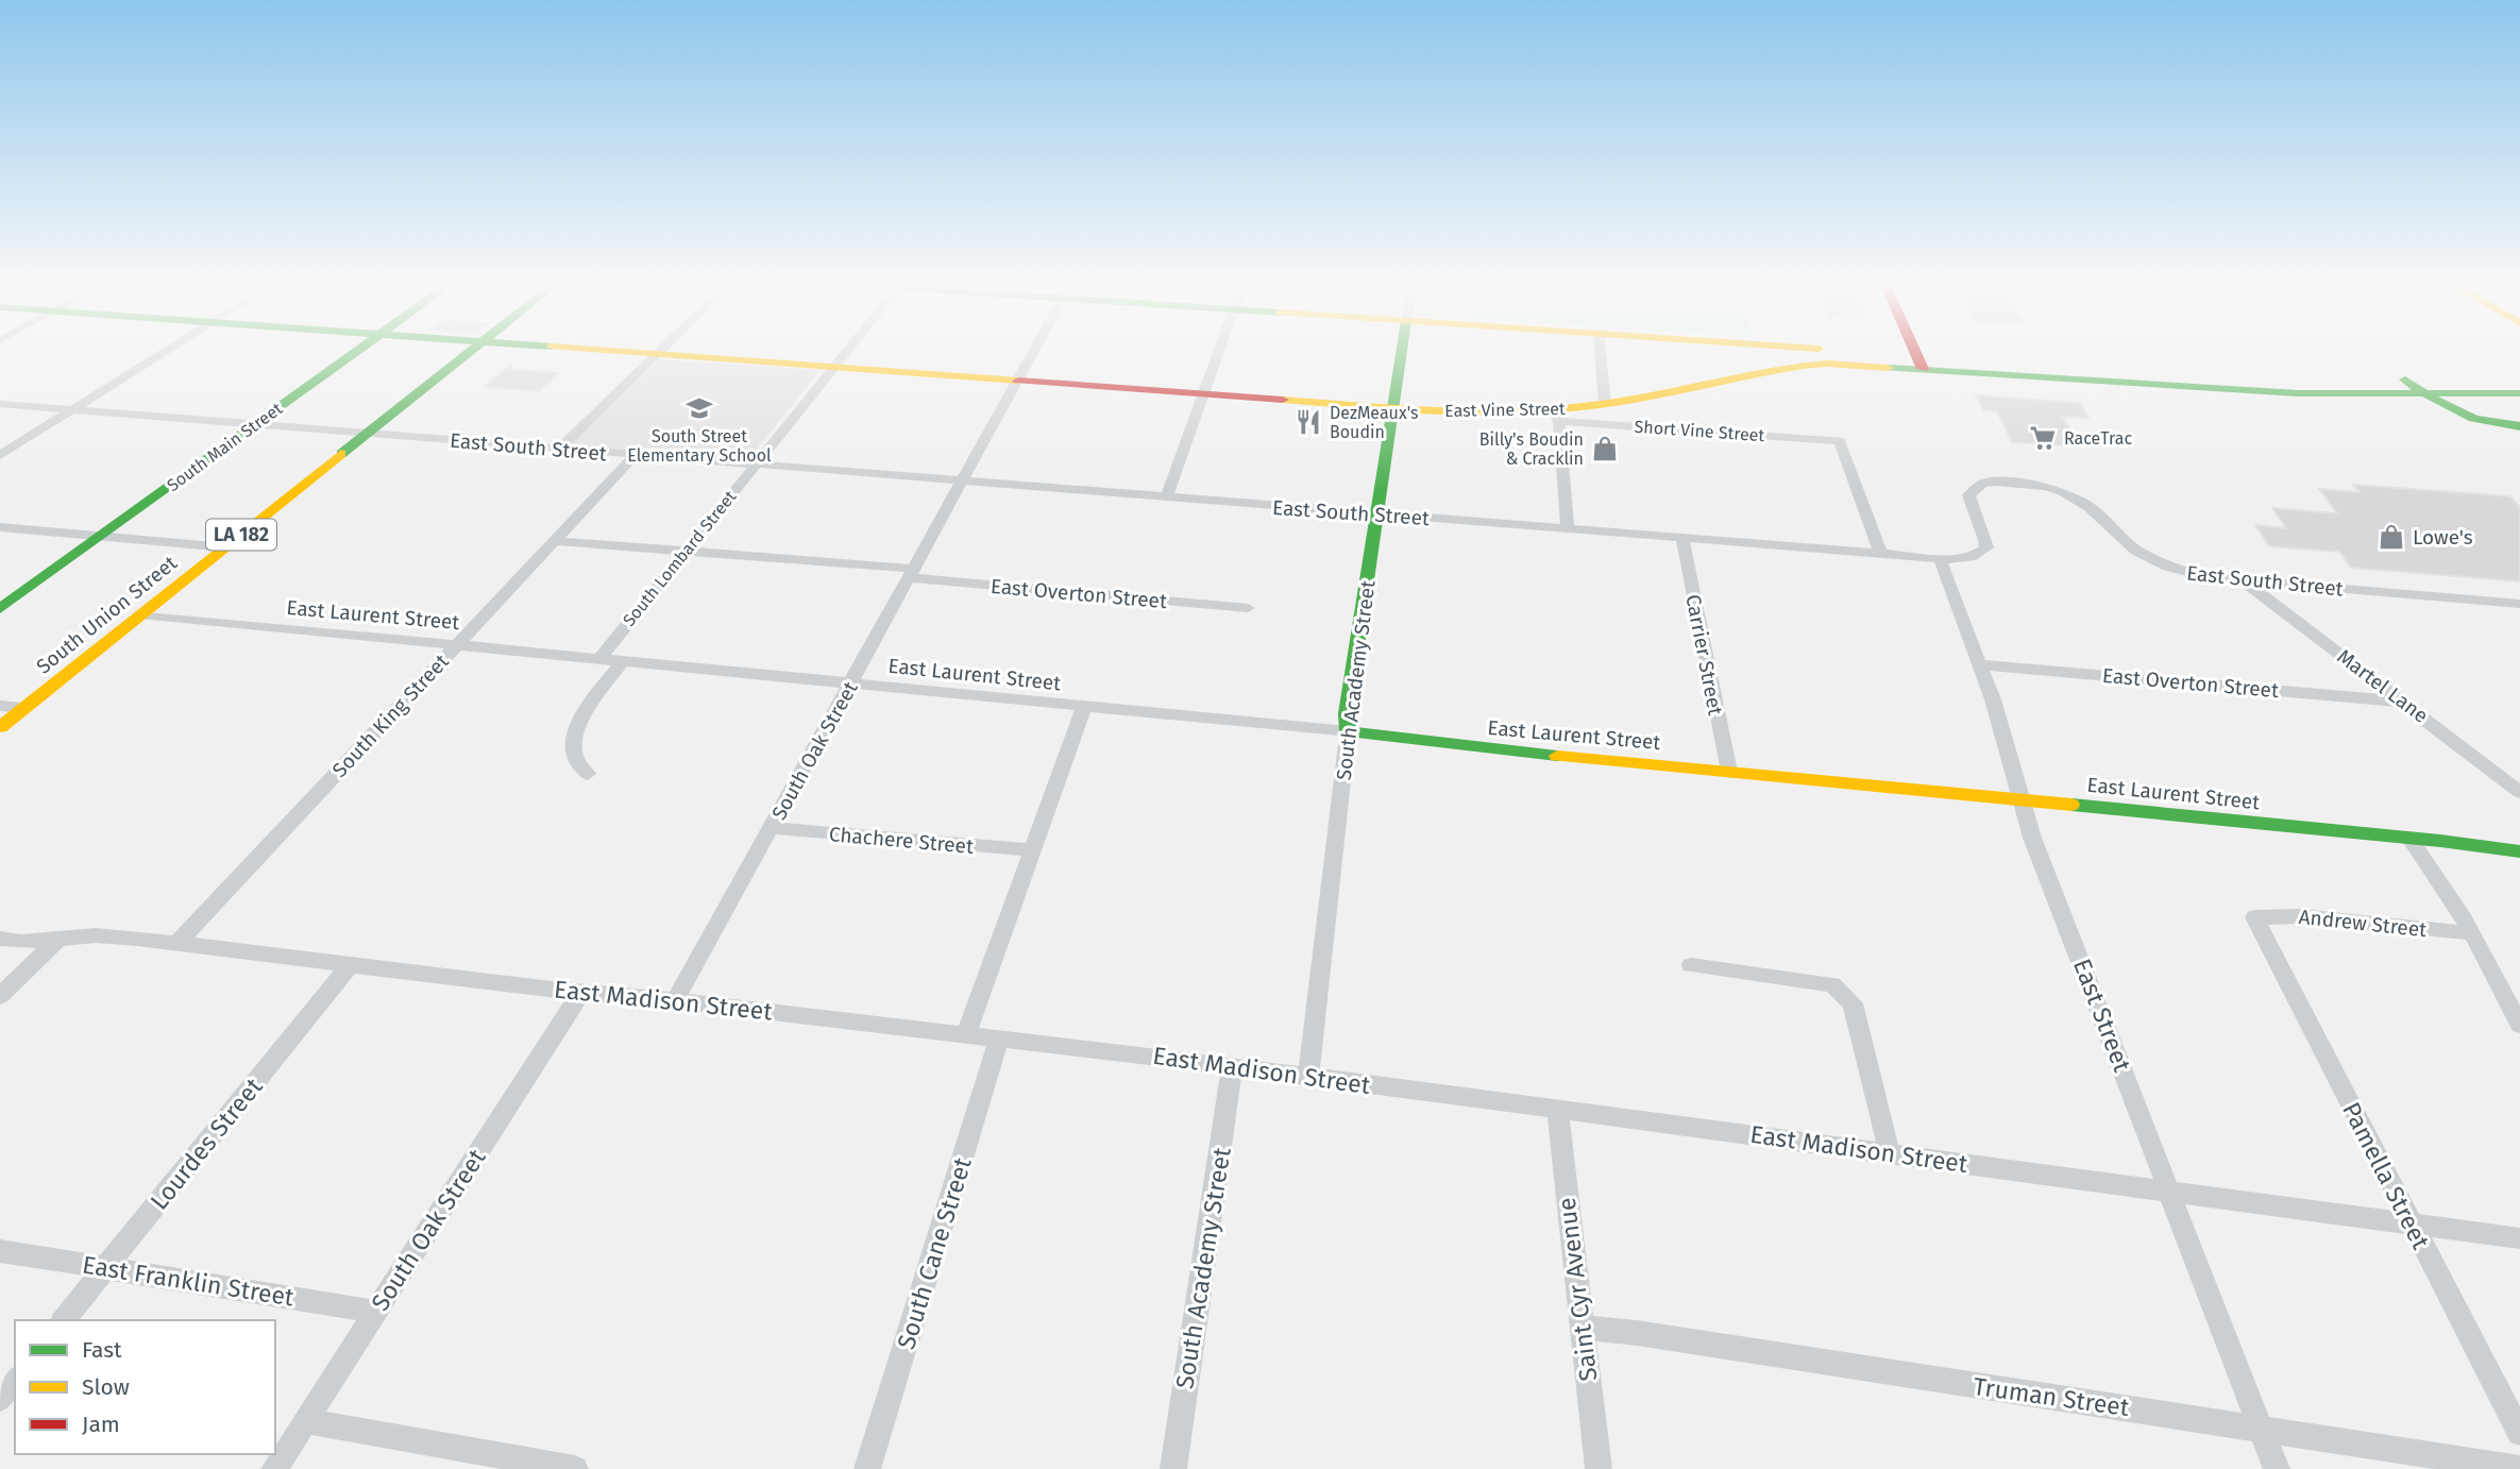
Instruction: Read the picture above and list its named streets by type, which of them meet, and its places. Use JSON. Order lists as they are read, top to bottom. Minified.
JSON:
{"streets":{"main road":["East Vine Street","South Main Street","LA 182","South Union Street","East Laurent Street","South Academy Street"],"street":["Short Vine Street","East South Street","South Lombard Street","East Overton Street","Carrier Street","Martel Lane","South King Street","South Oak Street","Chachere Street","Andrew Street","East Madison Street","East Street","Lourdes Street","Pamella Street","South Cane Street","East Franklin Street","Saint Cyr Avenue","Truman Street"]},"crossings":[["East Vine Street","Short Vine Street"],["East Vine Street","South Lombard Street"],["East Vine Street","South Academy Street"],["East Vine Street","South Oak Street"],["Short Vine Street","East South Street"],["South Main Street","East South Street"],["East South Street","South Lombard Street"],["East South Street","South Union Street"],["East South Street","Carrier Street"],["East South Street","South Academy Street"],["East South Street","Martel Lane"],["East South Street","South King Street"],["East South Street","South Oak Street"],["East South Street","East Street"],["South Lombard Street","East Overton Street"],["South Lombard Street","East Laurent Street"],["East Overton Street","Martel Lane"],["East Overton Street","South King Street"],["East Overton Street","South Oak Street"],["East Overton Street","East Street"],["South Union Street","East Laurent Street"],["East Laurent Street","Carrier Street"],["East Laurent Street","South Academy Street"],["East Laurent Street","South King Street"],["East Laurent Street","South Oak Street"],["East Laurent Street","East Street"],["South Academy Street","East Madison Street"],["South King Street","East Madison Street"],["South Oak Street","Chachere Street"],["South Oak Street","East Madison Street"],["South Oak Street","East Franklin Street"],["Andrew Street","Pamella Street"],["East Madison Street","East Street"],["East Madison Street","Lourdes Street"],["East Madison Street","Pamella Street"],["East Madison Street","South Cane Street"],["East Madison Street","Saint Cyr Avenue"],["East Street","Truman Street"],["Lourdes Street","East Franklin Street"],["Saint Cyr Avenue","Truman Street"]],"places":{"school or university":["South Street Elementary School"],"restaurant":["DezMeaux's Boudin"],"supermarket":["RaceTrac"],"shop":["Billy's Boudin & Cracklin","Lowe's"]},"legend":["Fast","Slow","Jam"]}
